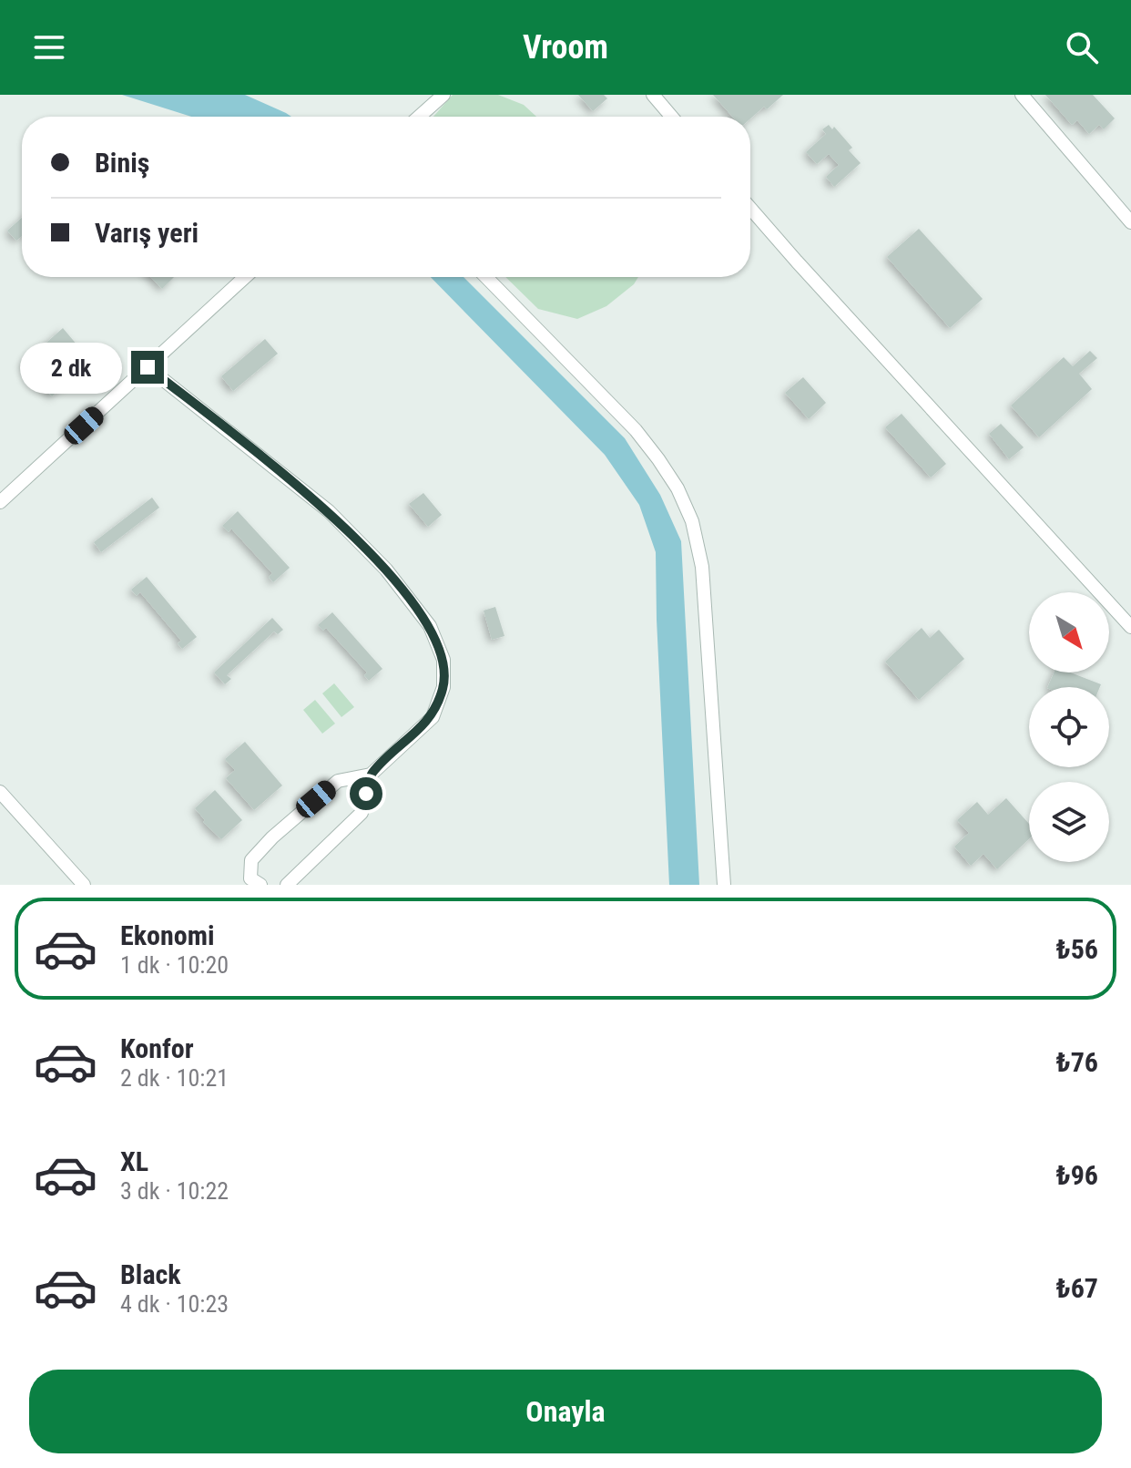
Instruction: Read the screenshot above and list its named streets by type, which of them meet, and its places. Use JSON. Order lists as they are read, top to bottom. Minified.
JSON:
{"north":"bottom right","page":{"header":"Vroom","banner":["Biniş","Varış yeri"],"bubble":"2 dk","list":[{"name":"Ekonomi","note":"1 dk · 10:20","value":"₺56"},{"name":"Konfor","note":"2 dk · 10:21","value":"₺76"},{"name":"XL","note":"3 dk · 10:22","value":"₺96"},{"name":"Black","note":"4 dk · 10:23","value":"₺67"}],"buttons":"Onayla"}}
